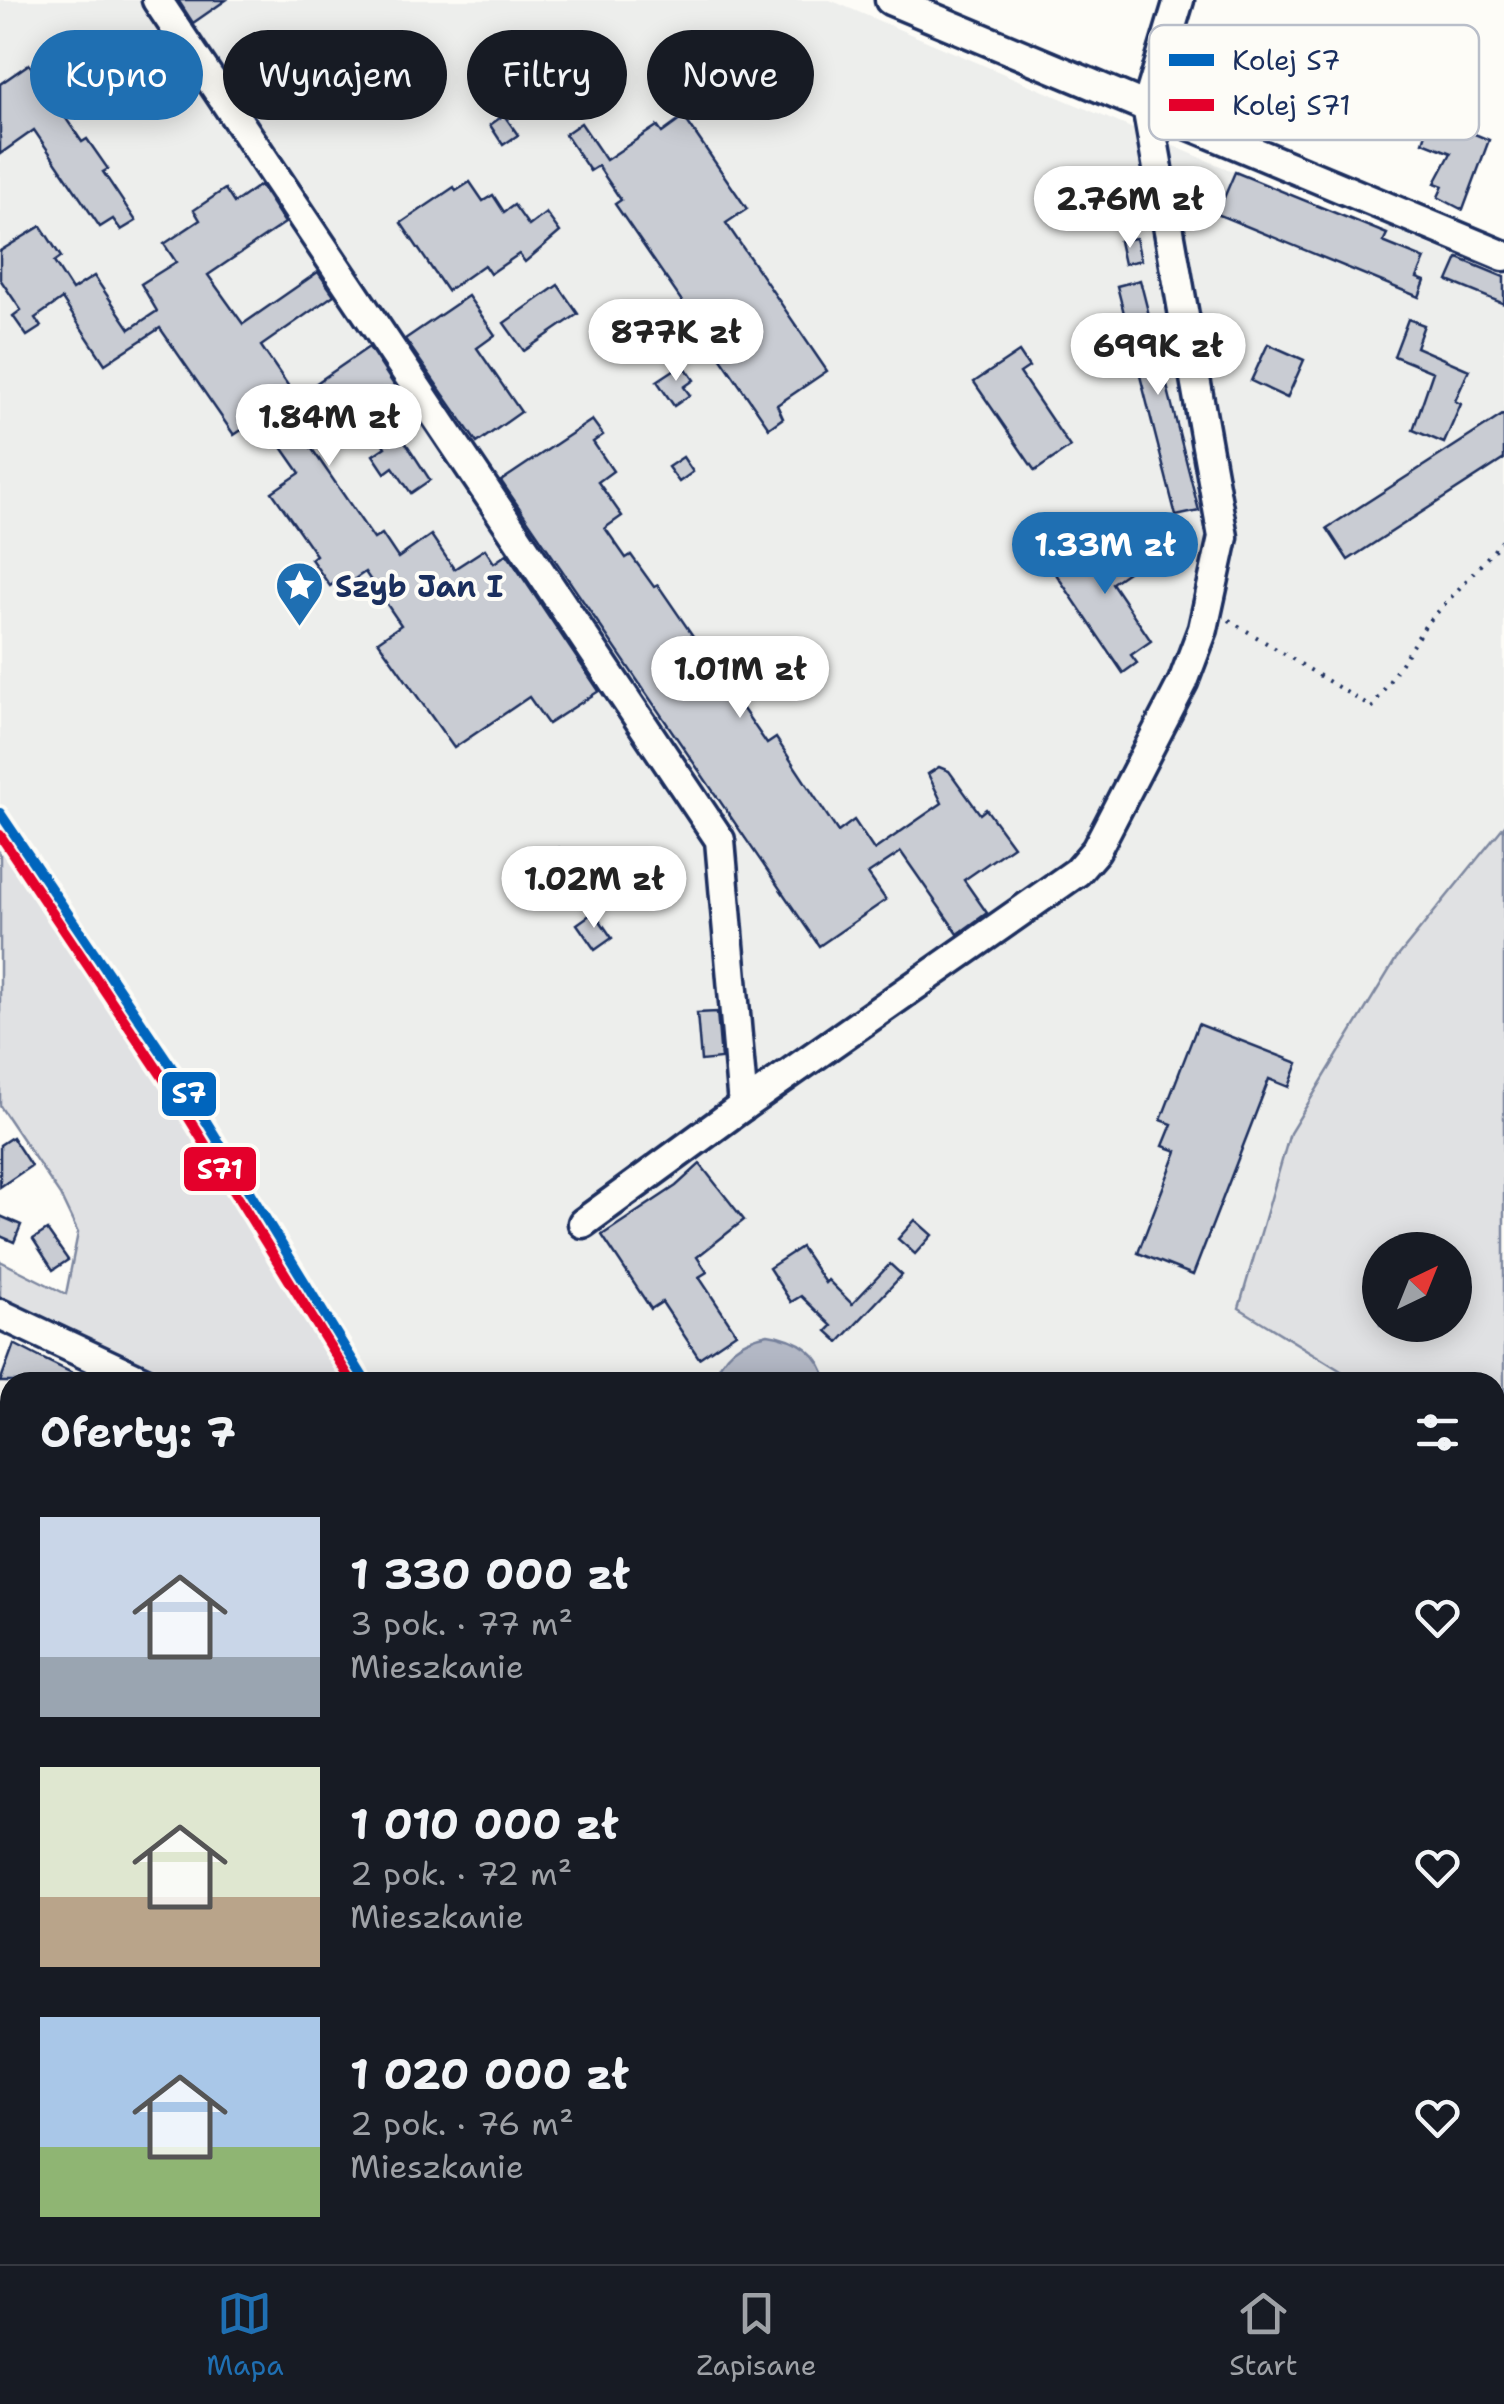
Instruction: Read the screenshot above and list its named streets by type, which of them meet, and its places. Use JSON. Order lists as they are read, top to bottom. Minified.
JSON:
{"places":{"place":["Szyb Jan I"]},"lines":["rail line S7","rail line S71"],"legend":["Kolej S7","Kolej S71"],"north":"top right","page":{"chip":["Kupno","Wynajem","Filtry","Nowe"],"price":["2.76M zł","877K zł","699K zł","1.84M zł","1.33M zł","1.01M zł","1.02M zł"],"heading":"Oferty: 7","list":[{"name":"1 330 000 zł","note":"3 pok. · 77 m² · Mieszkanie"},{"name":"1 010 000 zł","note":"2 pok. · 72 m² · Mieszkanie"},{"name":"1 020 000 zł","note":"2 pok. · 76 m² · Mieszkanie"}],"tabs":["Mapa","Zapisane","Start"]}}
